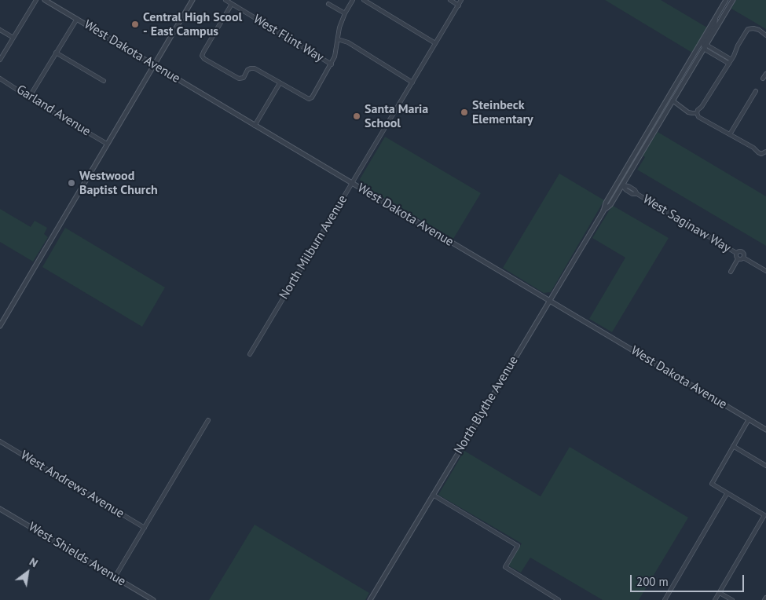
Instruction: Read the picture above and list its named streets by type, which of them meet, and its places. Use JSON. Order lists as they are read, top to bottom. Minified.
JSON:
{"streets":{"street":["West Flint Way","West Dakota Avenue","Garland Avenue","West Saginaw Way","North Milburn Avenue","North Blythe Avenue","West Andrews Avenue","West Shields Avenue"]},"crossings":[["West Flint Way","North Milburn Avenue"],["West Dakota Avenue","North Milburn Avenue"],["West Dakota Avenue","North Blythe Avenue"],["West Saginaw Way","North Blythe Avenue"]],"places":["Central High Scool - East Campus","Steinbeck Elementary","Santa Maria School","Westwood Baptist Church"],"scale_bar":"200 m","north":"top right"}
